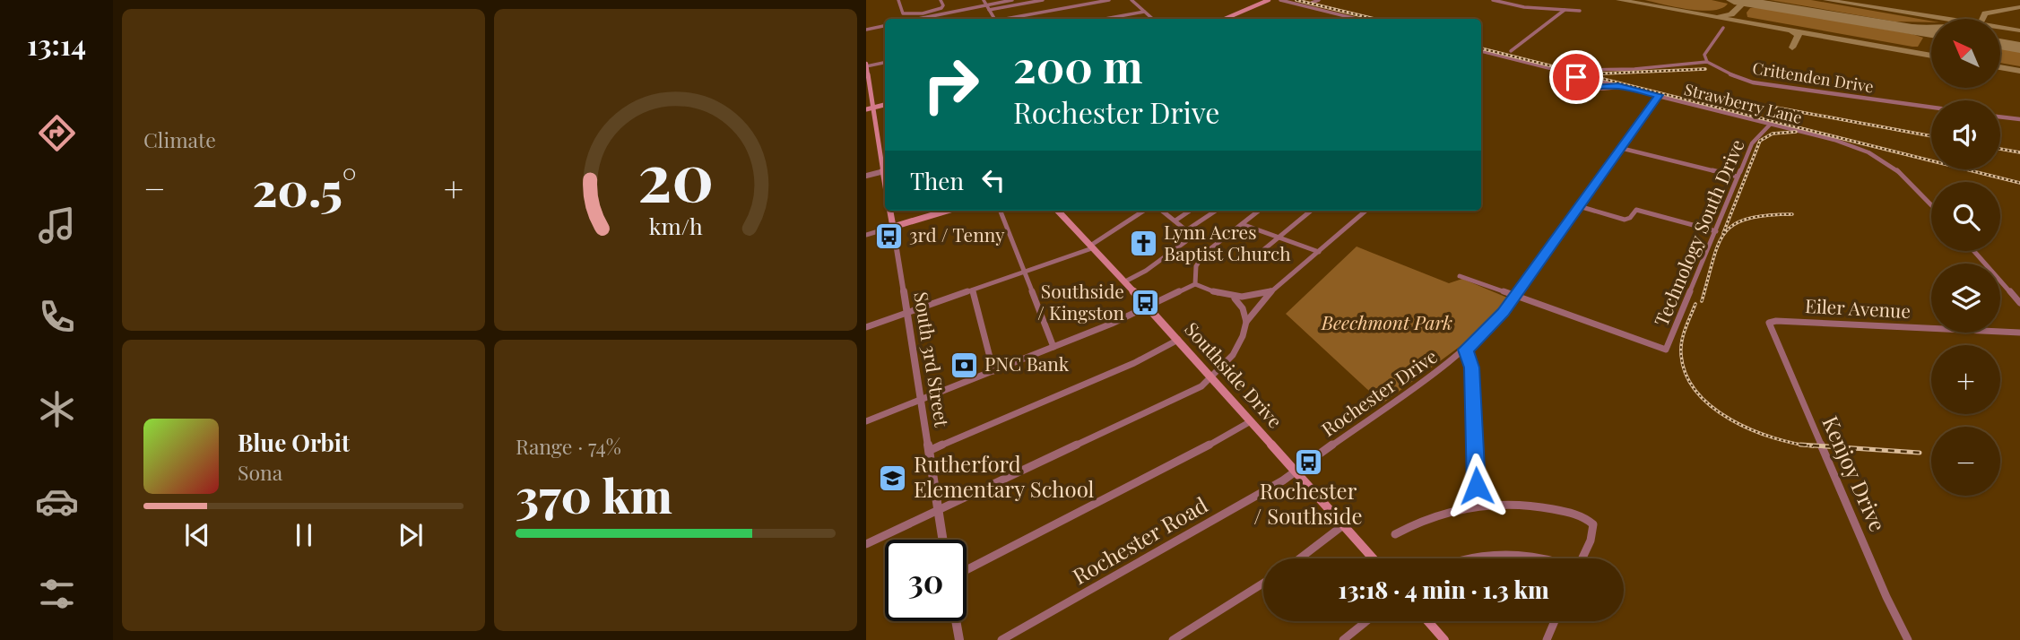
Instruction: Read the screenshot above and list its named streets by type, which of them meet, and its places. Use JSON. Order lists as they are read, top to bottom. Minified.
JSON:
{"streets":{"main road":["South 3rd Street","Southside Drive"],"street":["Crittenden Drive","Strawberry Lane","Technology South Drive","Eiler Avenue","Rochester Drive","Kenjoy Drive","Rochester Road"]},"crossings":[["Strawberry Lane","Technology South Drive"],["Strawberry Lane","Rochester Drive"],["Technology South Drive","Rochester Drive"],["Eiler Avenue","Kenjoy Drive"],["Southside Drive","Rochester Drive"],["Southside Drive","Rochester Road"],["Rochester Drive","Rochester Road"]],"parks":["Beechmont Park"],"places":{"bus stop":["3rd / Tenny","Southside / Kingston","Rochester / Southside"],"church":["Lynn Acres Baptist Church"],"bank":["PNC Bank"],"school or university":["Rutherford Elementary School"]},"north":"top left","page":{"tabs":"13:14","tile":["Climate",["Range · 74%","370 km"]],"map_buttons":["+","−"],"turn":["200 m","Rochester Drive"],"then":"Then","heat":["−","20.5°","+"],"song":["Blue Orbit","Sona"],"limit":"30","trip":"13:18 · 4 min · 1.3 km","gauge":["20","km/h"]}}
